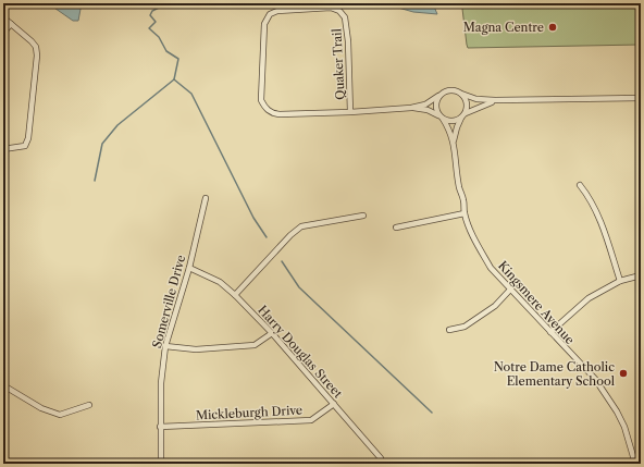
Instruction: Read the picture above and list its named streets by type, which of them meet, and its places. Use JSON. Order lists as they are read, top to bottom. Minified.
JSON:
{"streets":{"street":["Quaker Trail","Somerville Drive","Kingsmere Avenue","Harry Douglas Street","Mickleburgh Drive"]},"crossings":[["Quaker Trail","Kingsmere Avenue"],["Somerville Drive","Harry Douglas Street"],["Somerville Drive","Mickleburgh Drive"],["Harry Douglas Street","Mickleburgh Drive"]],"places":["Magna Centre","Notre Dame Catholic Elementary School"]}
